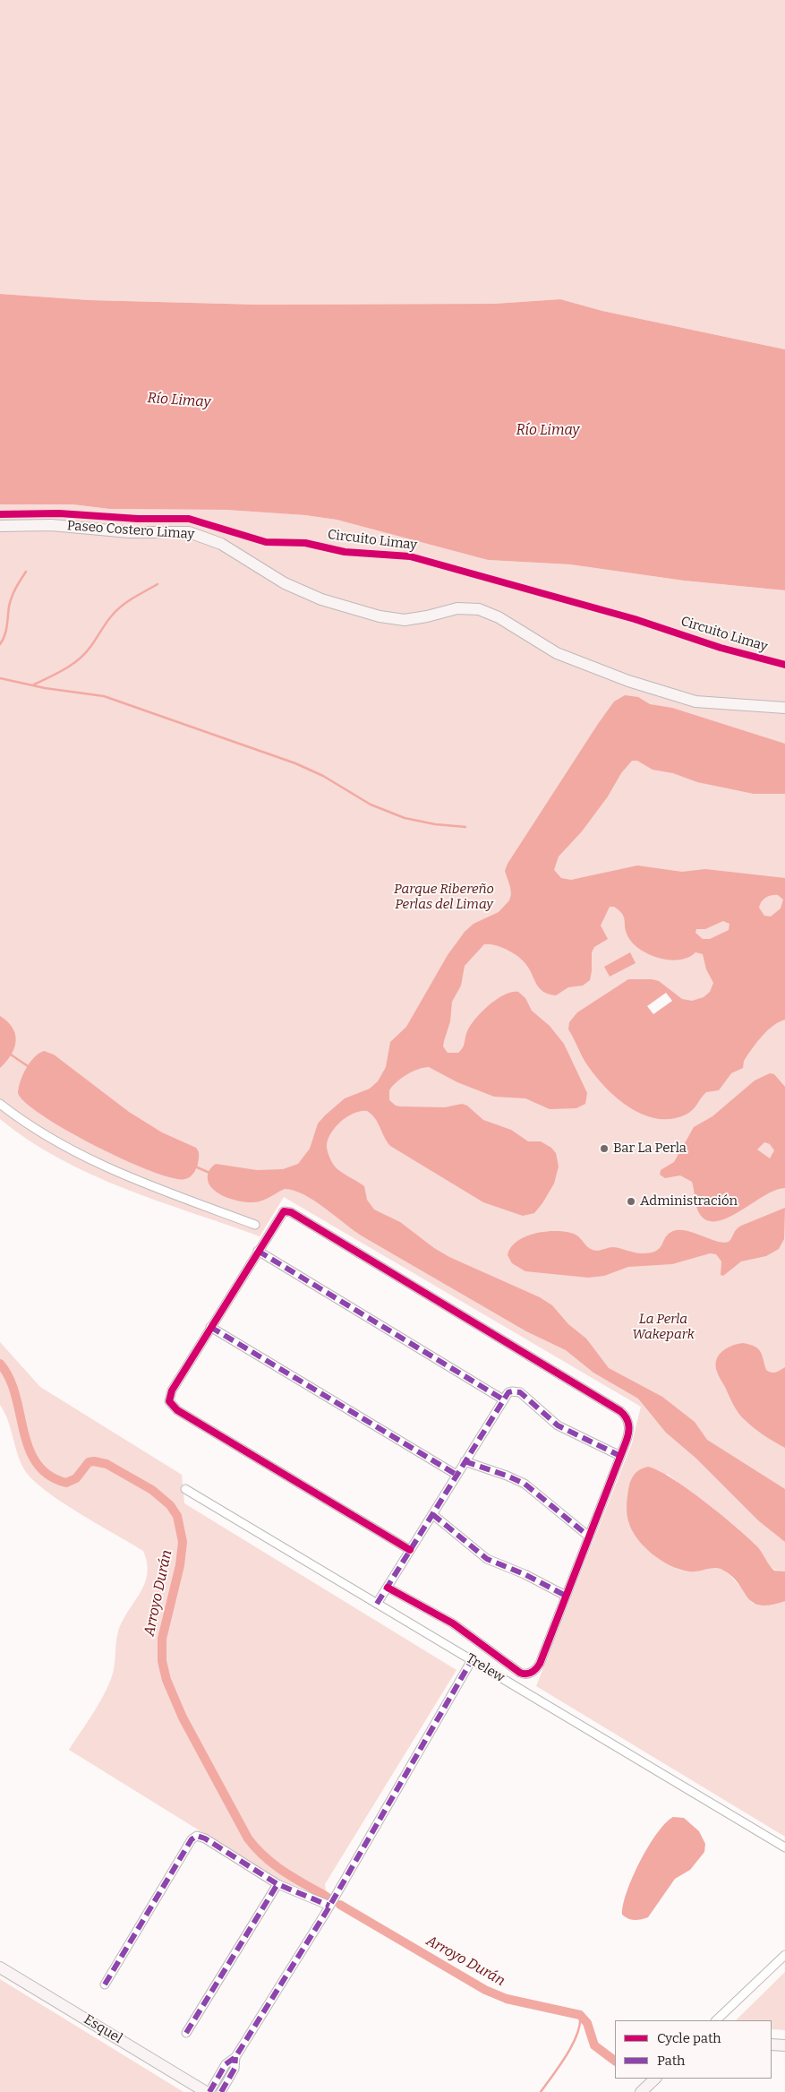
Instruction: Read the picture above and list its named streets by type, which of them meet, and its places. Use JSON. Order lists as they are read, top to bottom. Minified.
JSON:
{"streets":{"street":["Paseo Costero Limay","Trelew","Esquel"],"cycle path":["Circuito Limay"]},"water":["Río Limay","Arroyo Durán"],"parks":["Parque Ribereño Perlas del Limay","La Perla Wakepark"],"places":["Bar La Perla","Administración"],"legend":["Cycle path","Path"]}
